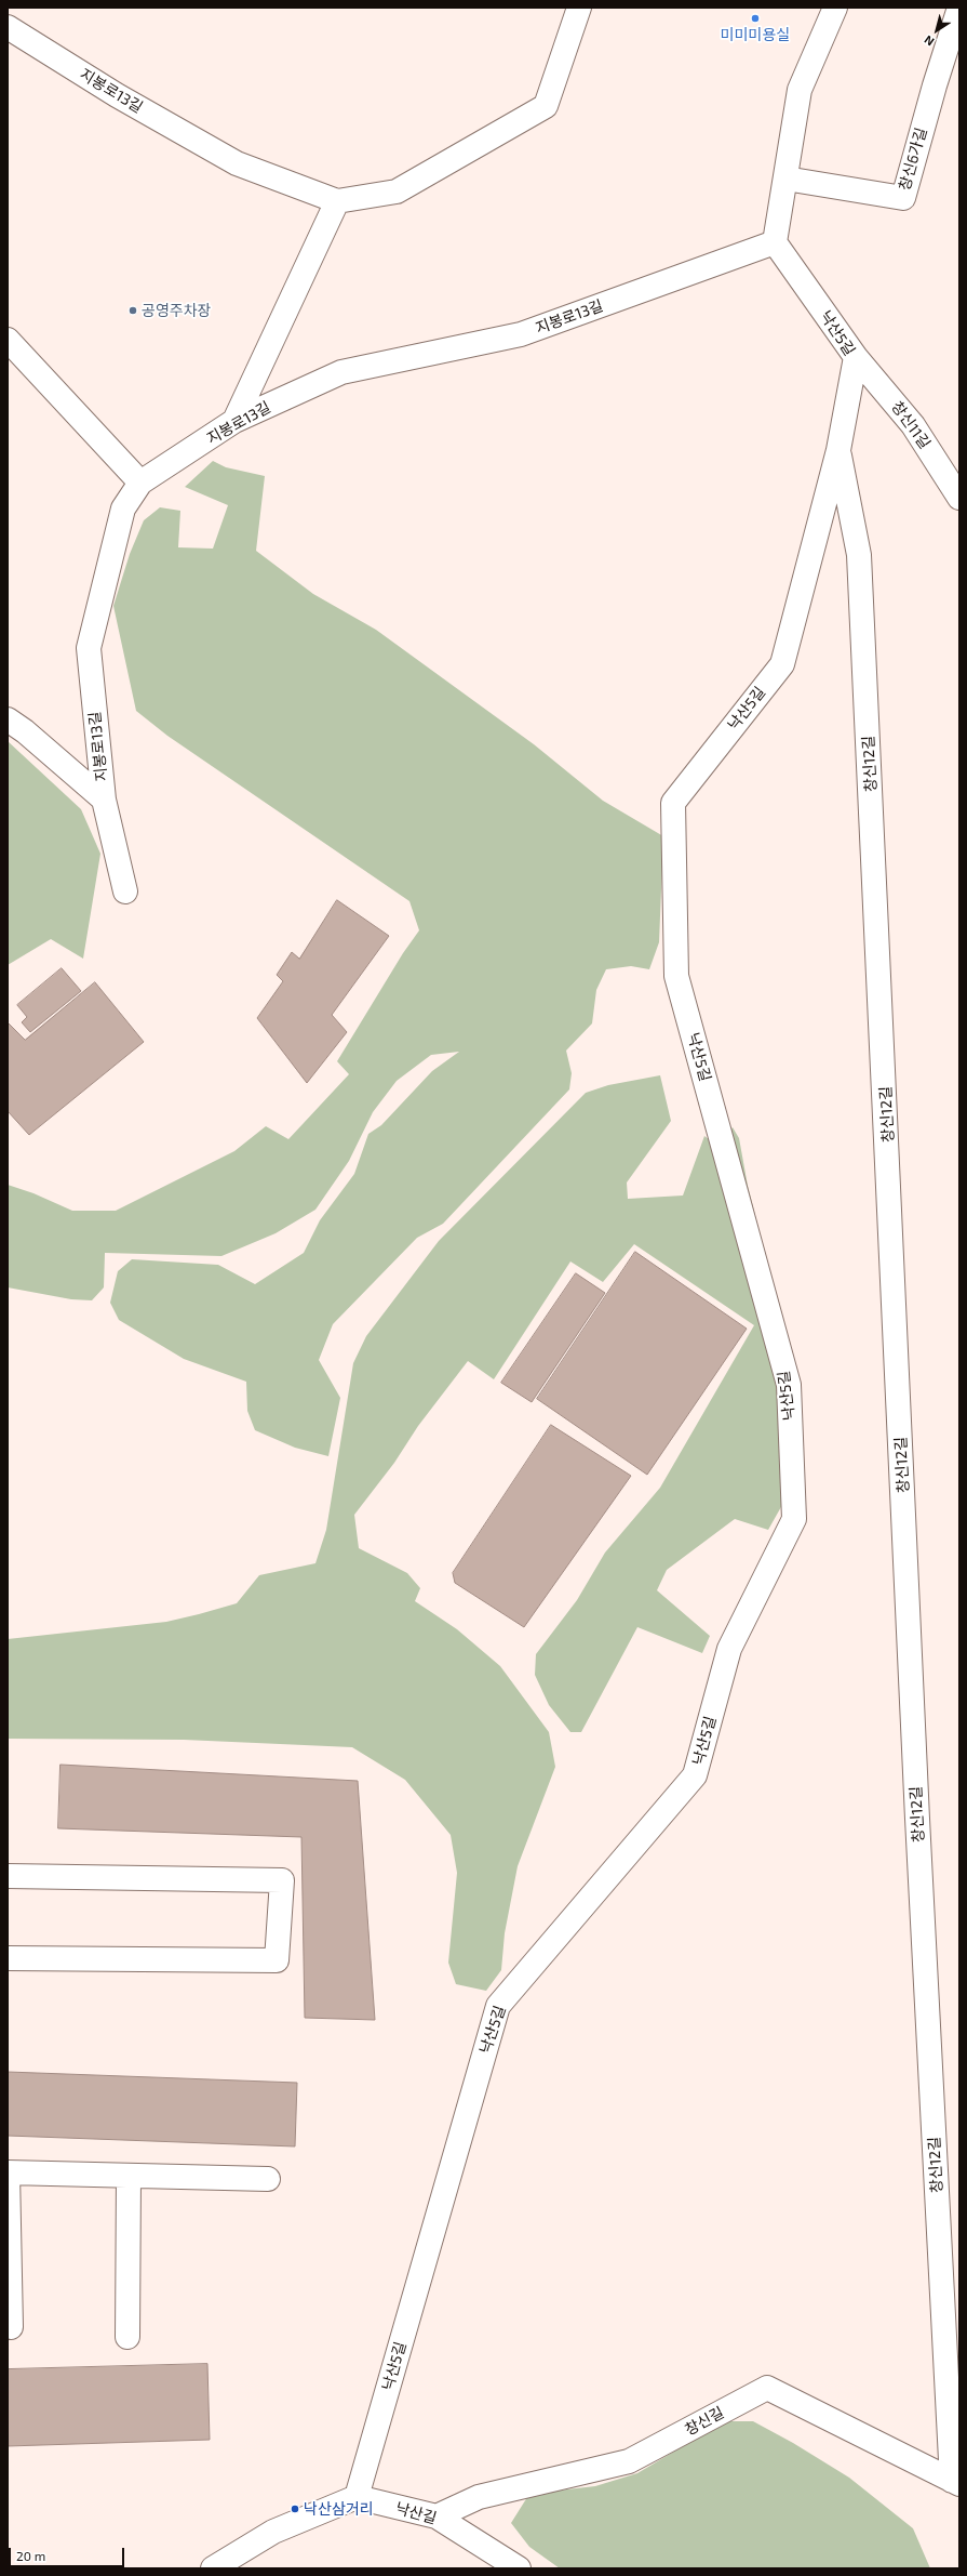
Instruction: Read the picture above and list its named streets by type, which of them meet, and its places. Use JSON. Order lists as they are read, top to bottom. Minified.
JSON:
{"streets":{"street":["지봉로13길","창신6가길","낙산5길","창신11길","창신12길","창신길","낙산길"]},"crossings":[["지봉로13길","낙산5길"],["낙산5길","창신11길"],["낙산5길","창신12길"],["낙산5길","낙산길"],["창신12길","창신길"],["창신길","낙산길"]],"places":["미미미용실","공영주차장","낙산삼거리"],"scale_bar":"20 m","north":"bottom left"}
